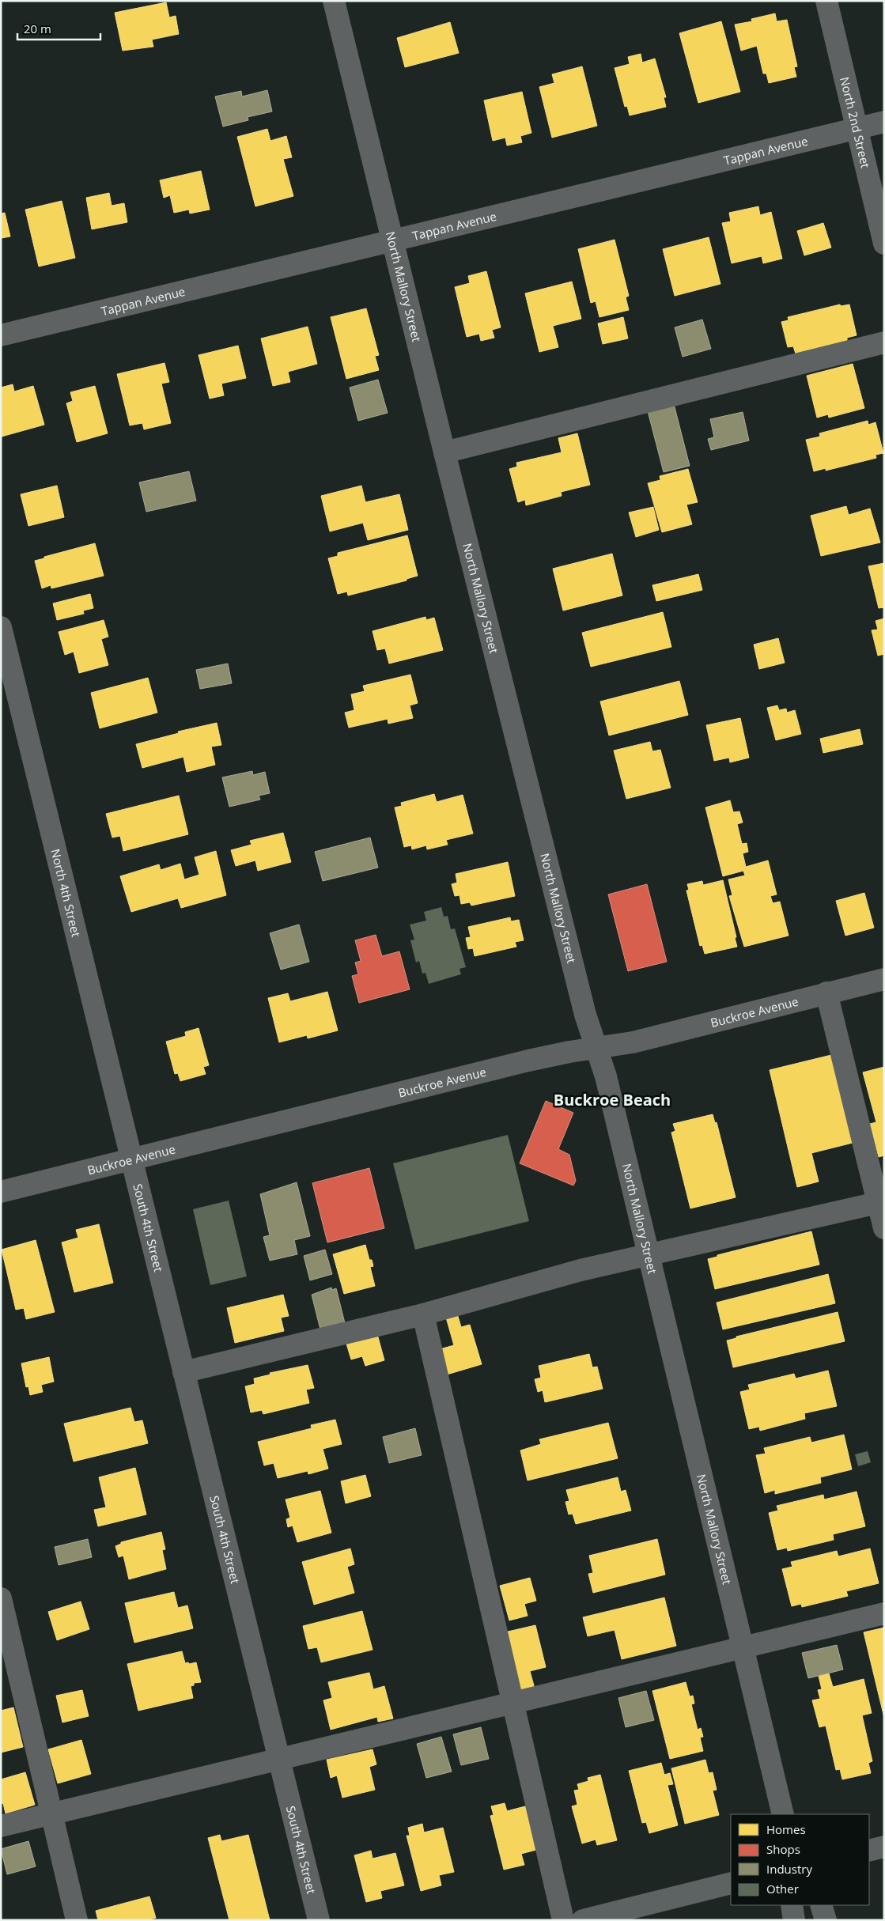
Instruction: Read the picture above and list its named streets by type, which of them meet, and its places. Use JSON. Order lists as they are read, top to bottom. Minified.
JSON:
{"streets":{"street":["North 2nd Street","Tappan Avenue","North Mallory Street","North 4th Street","Buckroe Avenue","South 4th Street"]},"crossings":[["North 2nd Street","Tappan Avenue"],["Tappan Avenue","North Mallory Street"],["North Mallory Street","Buckroe Avenue"],["North 4th Street","Buckroe Avenue"],["North 4th Street","South 4th Street"],["Buckroe Avenue","South 4th Street"]],"districts":["Buckroe Beach"],"legend":["Homes","Shops","Industry","Other"],"scale_bar":"20 m"}
